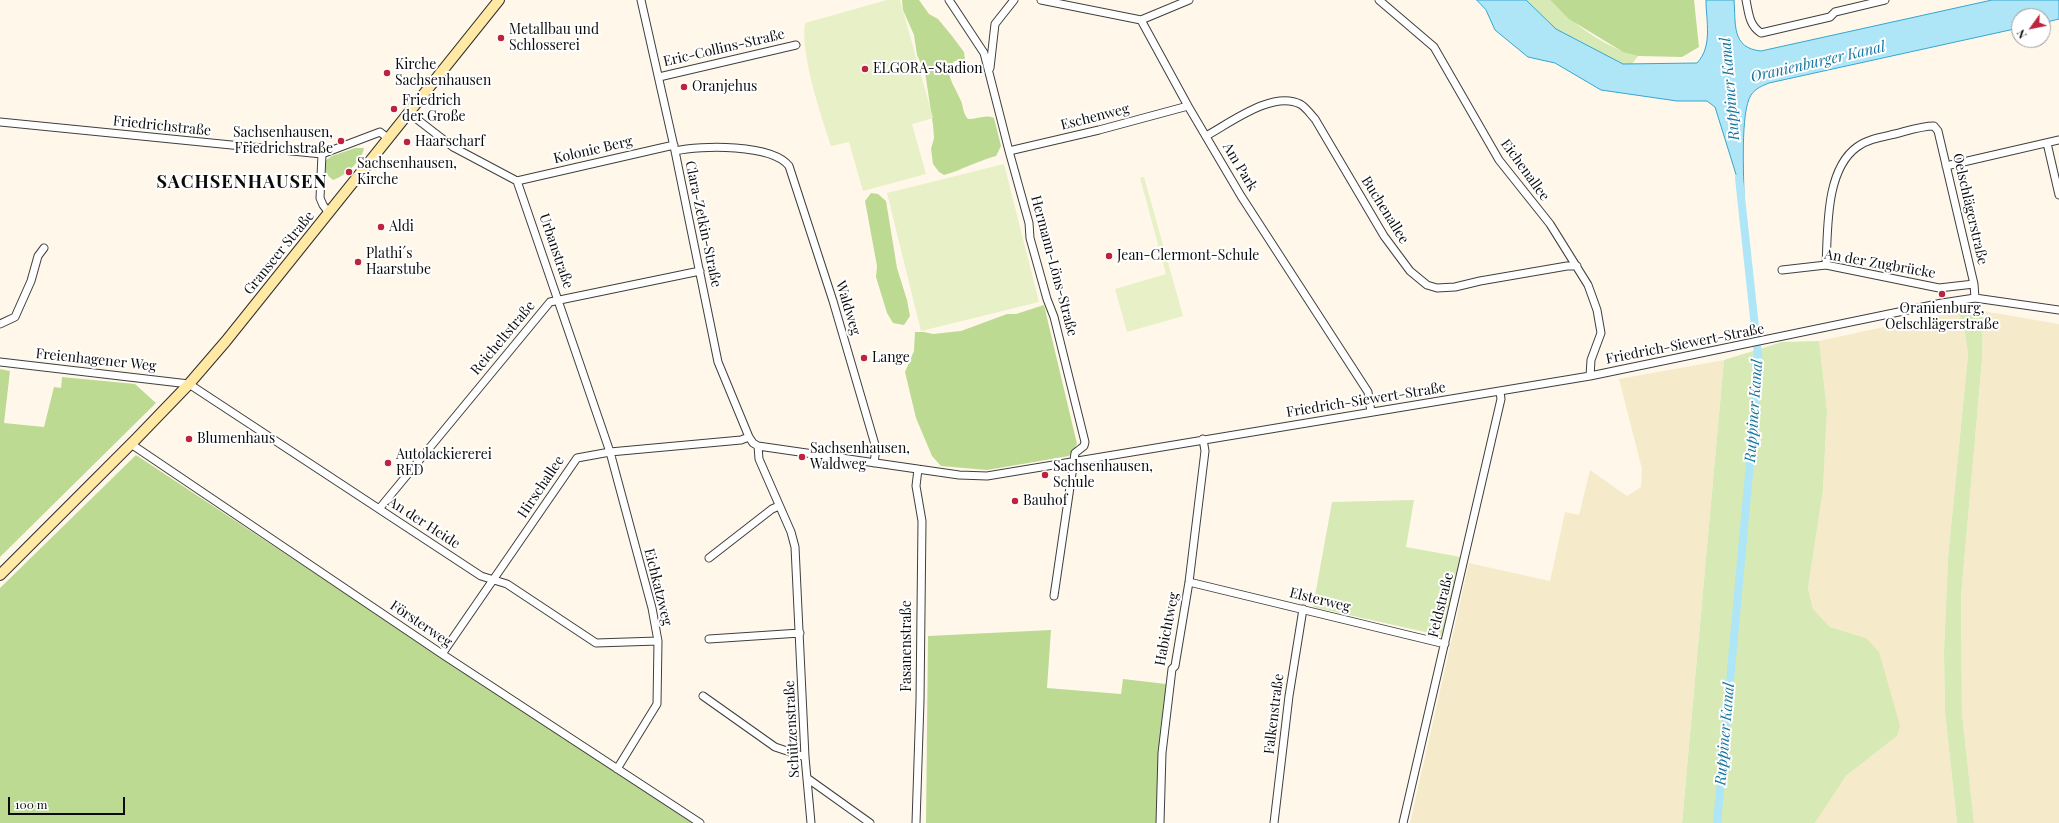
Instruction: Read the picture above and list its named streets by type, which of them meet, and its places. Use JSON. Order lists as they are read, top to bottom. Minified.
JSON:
{"streets":{"main road":["Granseer Straße"],"street":["Eric-Collins-Straße","Eschenweg","Friedrichstraße","Kolonie Berg","Am Park","Eichenallee","Oelschlägerstraße","Buchenallee","Clara-Zetkin-Straße","Urbanstraße","An der Zugbrücke","Hermann-Löns-Straße","Waldweg","Reicheltstraße","Friedrich-Siewert-Straße","Freienhagener Weg","Hirschallee","An der Heide","Eichkatzweg","Elsterweg","Feldstraße","Försterweg","Habichtweg","Fasanenstraße","Falkenstraße","Schützenstraße"]},"crossings":[["Eric-Collins-Straße","Clara-Zetkin-Straße"],["Eschenweg","Am Park"],["Eschenweg","Hermann-Löns-Straße"],["Friedrichstraße","Granseer Straße"],["Kolonie Berg","Clara-Zetkin-Straße"],["Kolonie Berg","Urbanstraße"],["Kolonie Berg","Waldweg"],["Am Park","Buchenallee"],["Am Park","Friedrich-Siewert-Straße"],["Eichenallee","Buchenallee"],["Eichenallee","Friedrich-Siewert-Straße"],["Oelschlägerstraße","An der Zugbrücke"],["Oelschlägerstraße","Friedrich-Siewert-Straße"],["Clara-Zetkin-Straße","Reicheltstraße"],["Clara-Zetkin-Straße","Friedrich-Siewert-Straße"],["Clara-Zetkin-Straße","Hirschallee"],["Clara-Zetkin-Straße","Schützenstraße"],["Urbanstraße","Reicheltstraße"],["Urbanstraße","Hirschallee"],["Urbanstraße","Eichkatzweg"],["Granseer Straße","Freienhagener Weg"],["Granseer Straße","An der Heide"],["Granseer Straße","Försterweg"],["Hermann-Löns-Straße","Friedrich-Siewert-Straße"],["Waldweg","Friedrich-Siewert-Straße"],["Reicheltstraße","An der Heide"],["Friedrich-Siewert-Straße","Feldstraße"],["Friedrich-Siewert-Straße","Habichtweg"],["Friedrich-Siewert-Straße","Fasanenstraße"],["Friedrich-Siewert-Straße","Schützenstraße"],["Freienhagener Weg","An der Heide"],["Hirschallee","An der Heide"],["Hirschallee","Eichkatzweg"],["Hirschallee","Försterweg"],["An der Heide","Eichkatzweg"],["Eichkatzweg","Försterweg"],["Elsterweg","Feldstraße"],["Elsterweg","Habichtweg"],["Elsterweg","Falkenstraße"]],"districts":["SACHSENHAUSEN"],"water":["Oranienburger Kanal","Ruppiner Kanal"],"places":["Metallbau und Schlosserei","ELGORA-Stadion","Kirche Sachsenhausen","Oranjehus","Friedrich der Große","Sachsenhausen, Friedrichstraße","Haarscharf","Sachsenhausen, Kirche","Aldi","Jean-Clermont-Schule","Plathi´s Haarstube","Oranienburg, Oelschlägerstraße","Lange","Blumenhaus","Sachsenhausen, Waldweg","Autolackiererei RED","Sachsenhausen, Schule","Bauhof"],"scale_bar":"100 m","north":"bottom left"}
